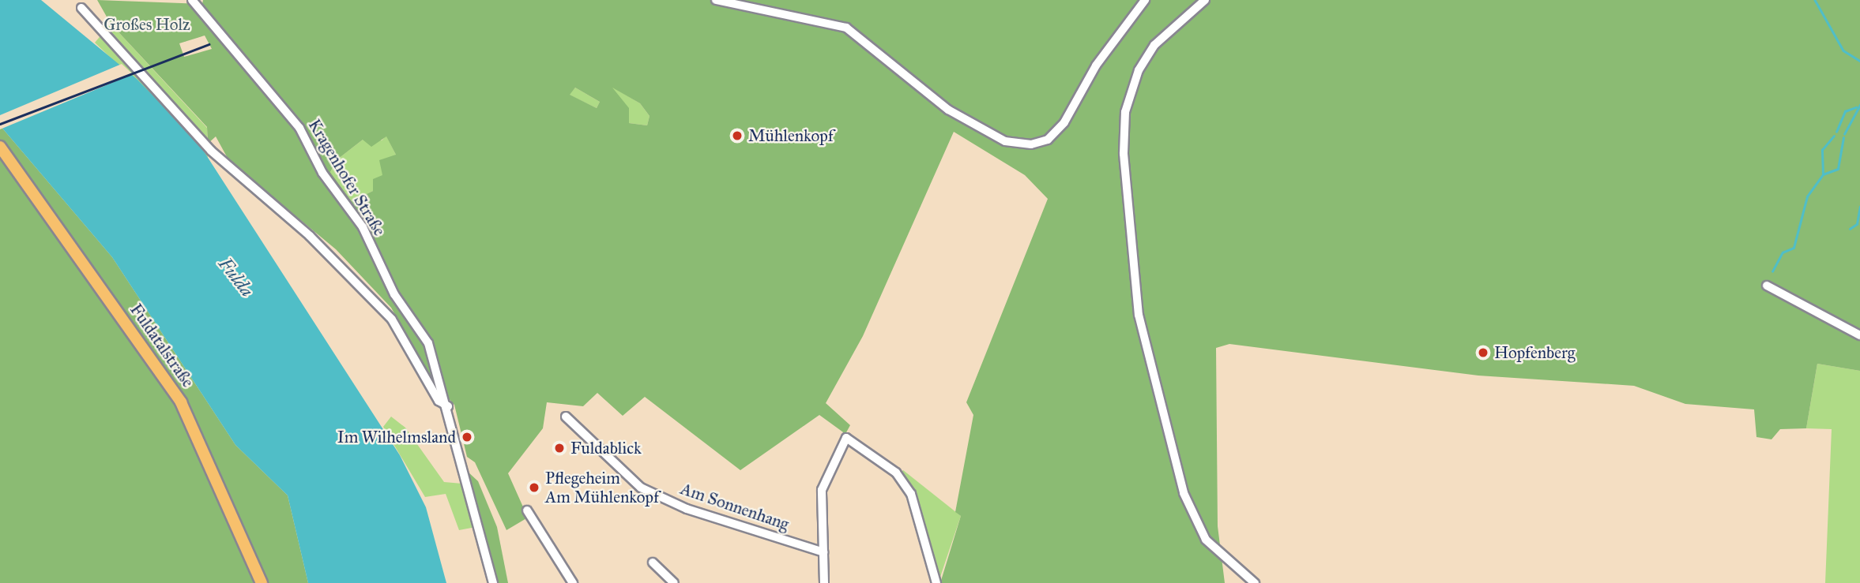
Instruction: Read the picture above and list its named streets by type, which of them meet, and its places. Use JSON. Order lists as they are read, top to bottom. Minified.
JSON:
{"streets":{"main road":["Fuldatalstraße"],"street":["Kragenhofer Straße","Am Sonnenhang"]},"water":["Fulda"],"parks":["Großes Holz"],"places":["Mühlenkopf","Hopfenberg","Im Wilhelmsland","Fuldablick","Pflegeheim Am Mühlenkopf"]}
